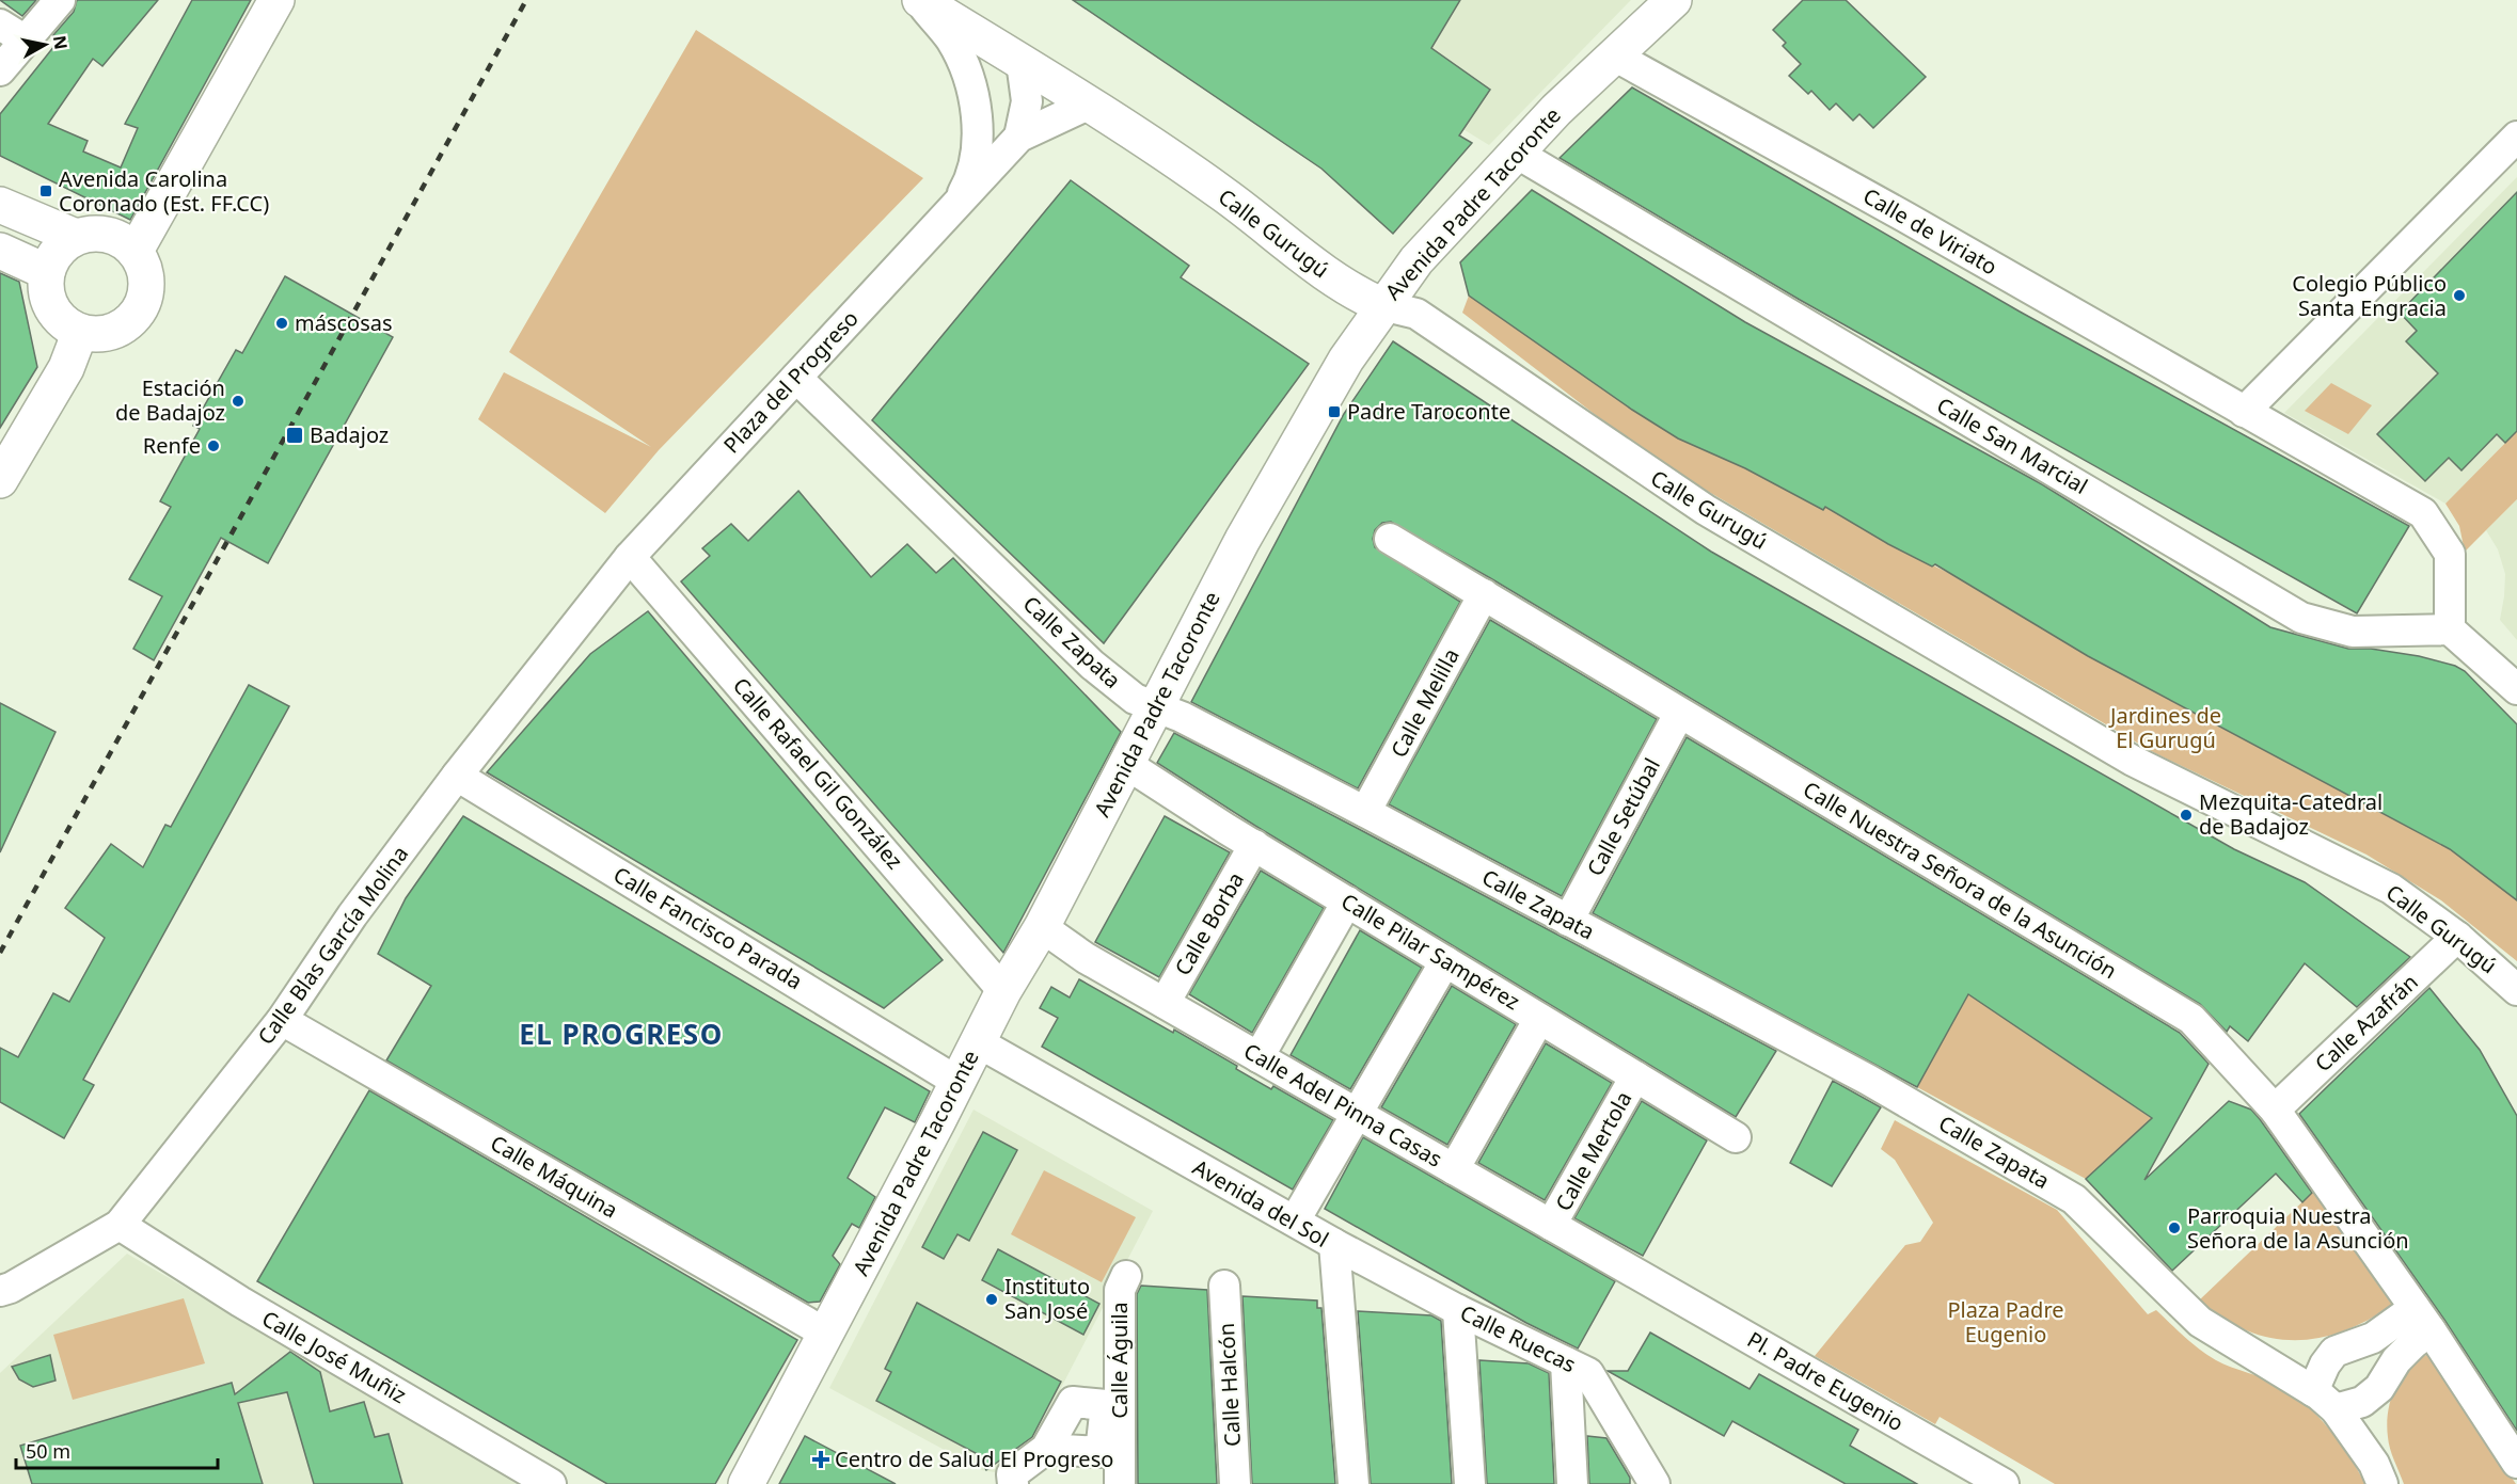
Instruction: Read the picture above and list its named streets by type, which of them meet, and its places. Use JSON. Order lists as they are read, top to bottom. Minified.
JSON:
{"streets":{"main road":["Avenida Padre Tacoronte","Calle Gurugú"],"street":["Calle de Viriato","Plaza del Progreso","Calle San Marcial","Calle Zapata","Calle Melilla","Calle Rafael Gil González","Calle Setúbal","Calle Nuestra Señora de la Asunción","Calle Borba","Calle Fancisco Parada","Calle Blas García Molina","Calle Pilar Sampérez","Calle Azafrán","Calle Adel Pinna Casas","Calle Mertola","Calle Máquina","Avenida del Sol","Calle Ruecas","Calle José Muñiz","Calle Águila","Pl. Padre Eugenio","Calle Halcón"]},"crossings":[["Avenida Padre Tacoronte","Calle de Viriato"],["Avenida Padre Tacoronte","Calle Gurugú"],["Avenida Padre Tacoronte","Calle San Marcial"],["Avenida Padre Tacoronte","Calle Zapata"],["Avenida Padre Tacoronte","Calle Rafael Gil González"],["Avenida Padre Tacoronte","Calle Fancisco Parada"],["Avenida Padre Tacoronte","Calle Pilar Sampérez"],["Avenida Padre Tacoronte","Calle Adel Pinna Casas"],["Avenida Padre Tacoronte","Calle Máquina"],["Avenida Padre Tacoronte","Avenida del Sol"],["Calle de Viriato","Calle San Marcial"],["Calle Gurugú","Plaza del Progreso"],["Calle Gurugú","Calle Azafrán"],["Plaza del Progreso","Calle Zapata"],["Plaza del Progreso","Calle Rafael Gil González"],["Plaza del Progreso","Calle Blas García Molina"],["Calle Zapata","Calle Melilla"],["Calle Zapata","Calle Setúbal"],["Calle Melilla","Calle Nuestra Señora de la Asunción"],["Calle Rafael Gil González","Calle Blas García Molina"],["Calle Setúbal","Calle Nuestra Señora de la Asunción"],["Calle Nuestra Señora de la Asunción","Calle Azafrán"],["Calle Borba","Calle Pilar Sampérez"],["Calle Borba","Calle Adel Pinna Casas"],["Calle Fancisco Parada","Calle Blas García Molina"],["Calle Blas García Molina","Calle Máquina"],["Calle Blas García Molina","Calle José Muñiz"],["Calle Pilar Sampérez","Calle Mertola"],["Calle Adel Pinna Casas","Calle Mertola"],["Calle Adel Pinna Casas","Pl. Padre Eugenio"],["Avenida del Sol","Calle Ruecas"]],"districts":["EL PROGRESO"],"parks":["Jardines de El Gurugú","Plaza Padre Eugenio"],"places":{"transit":["Avenida Carolina Coronado (Est. FF.CC)","Padre Taroconte","Badajoz"],"other":["Colegio Público Santa Engracia","máscosas","Estación de Badajoz","Renfe","Mezquita-Catedral de Badajoz","Parroquia Nuestra Señora de la Asunción","Instituto San José"],"health":["Centro de Salud El Progreso"]},"scale_bar":"50 m","north":"right"}
